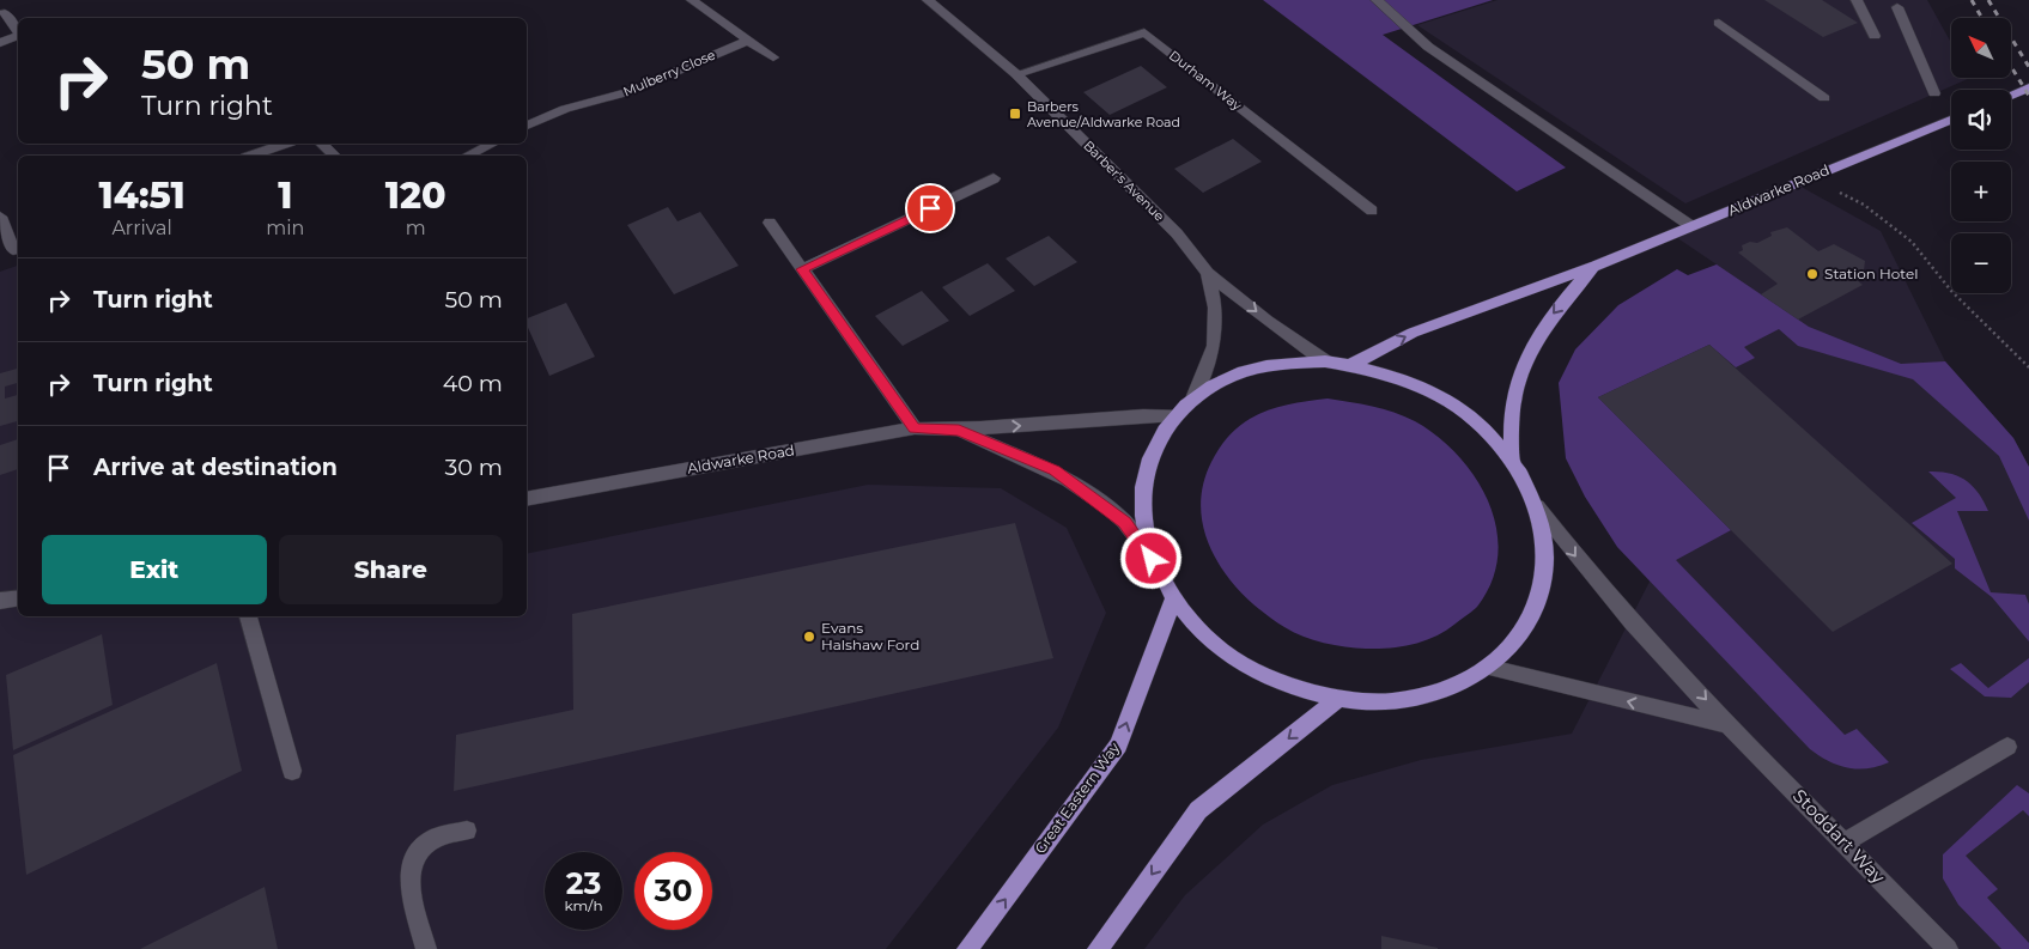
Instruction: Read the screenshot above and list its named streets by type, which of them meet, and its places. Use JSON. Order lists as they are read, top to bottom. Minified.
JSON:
{"streets":{"main road":["Aldwarke Road","Great Eastern Way"],"street":["Mulberry Close","Durham Way","Barber's Avenue","Stoddart Way"]},"crossings":[["Durham Way","Barber's Avenue"]],"one_way":["Stoddart Way"],"places":{"transit":["Barbers Avenue/Aldwarke Road"],"other":["Station Hotel","Evans Halshaw Ford"]},"north":"top left","page":{"map_buttons":["+","−"],"turn":["50 m","Turn right"],"eta":["14:51","Arrival","1","min","120","m"],"list":[{"name":"Turn right","value":"50 m"},{"name":"Turn right","value":"40 m"},{"name":"Arrive at destination","value":"30 m"}],"buttons":["Exit","Share"],"speed":"23 km/h","limit":"30"}}
